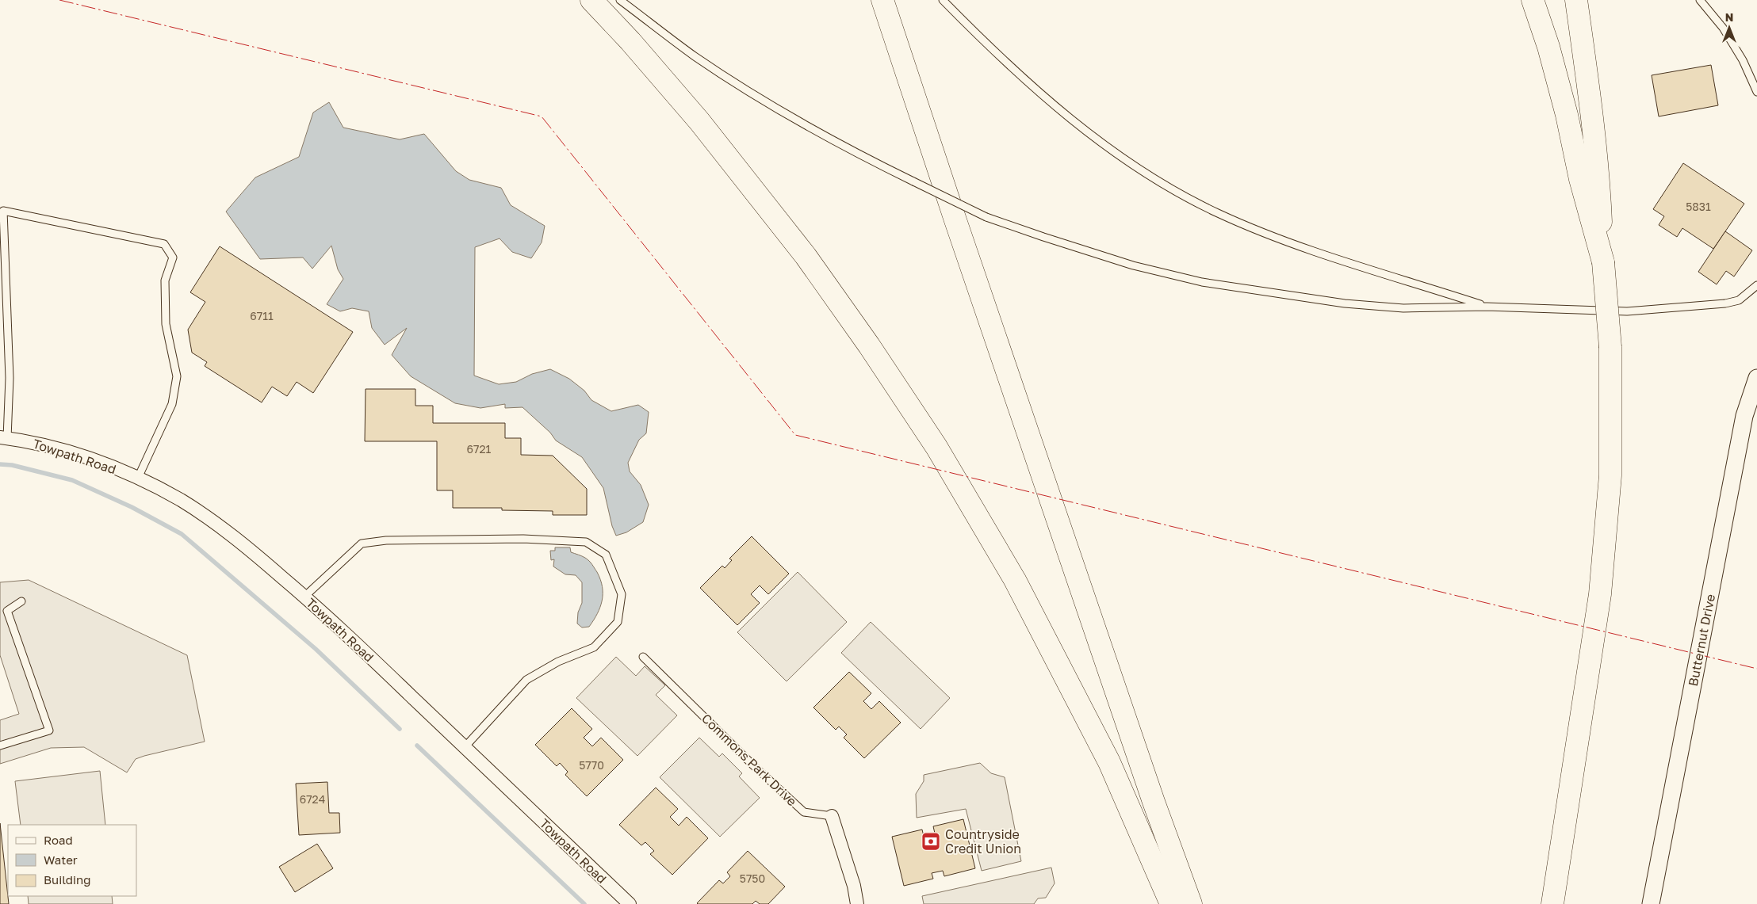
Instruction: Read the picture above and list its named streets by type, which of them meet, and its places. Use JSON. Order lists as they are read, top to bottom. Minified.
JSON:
{"streets":{"street":["Towpath Road","Butternut Drive","Commons Park Drive"]},"places":{"bank":["Countryside Credit Union"]},"house_numbers":["5831","6711","6721","5770","6724","5750"],"legend":["Road","Water","Building"],"north":"top"}
